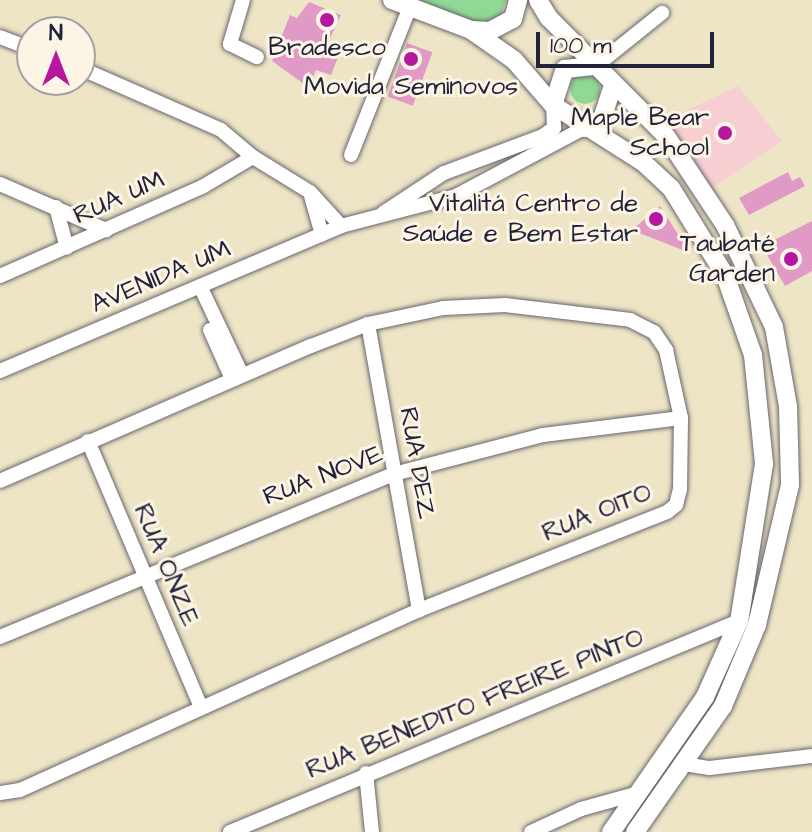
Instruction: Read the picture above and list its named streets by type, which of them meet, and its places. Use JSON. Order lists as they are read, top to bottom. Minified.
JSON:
{"streets":{"street":["RUA UM","AVENIDA UM","RUA DEZ","RUA NOVE","RUA OITO","RUA ONZE","RUA BENEDITO FREIRE PINTO"]},"crossings":[["RUA DEZ","RUA NOVE"],["RUA DEZ","RUA OITO"],["RUA NOVE","RUA OITO"],["RUA NOVE","RUA ONZE"],["RUA OITO","RUA ONZE"]],"places":["Bradesco","Movida Seminovos","Maple Bear School","Vitalitá Centro de Saúde e Bem Estar","Taubaté Garden"],"scale_bar":"100 m","north":"top"}
